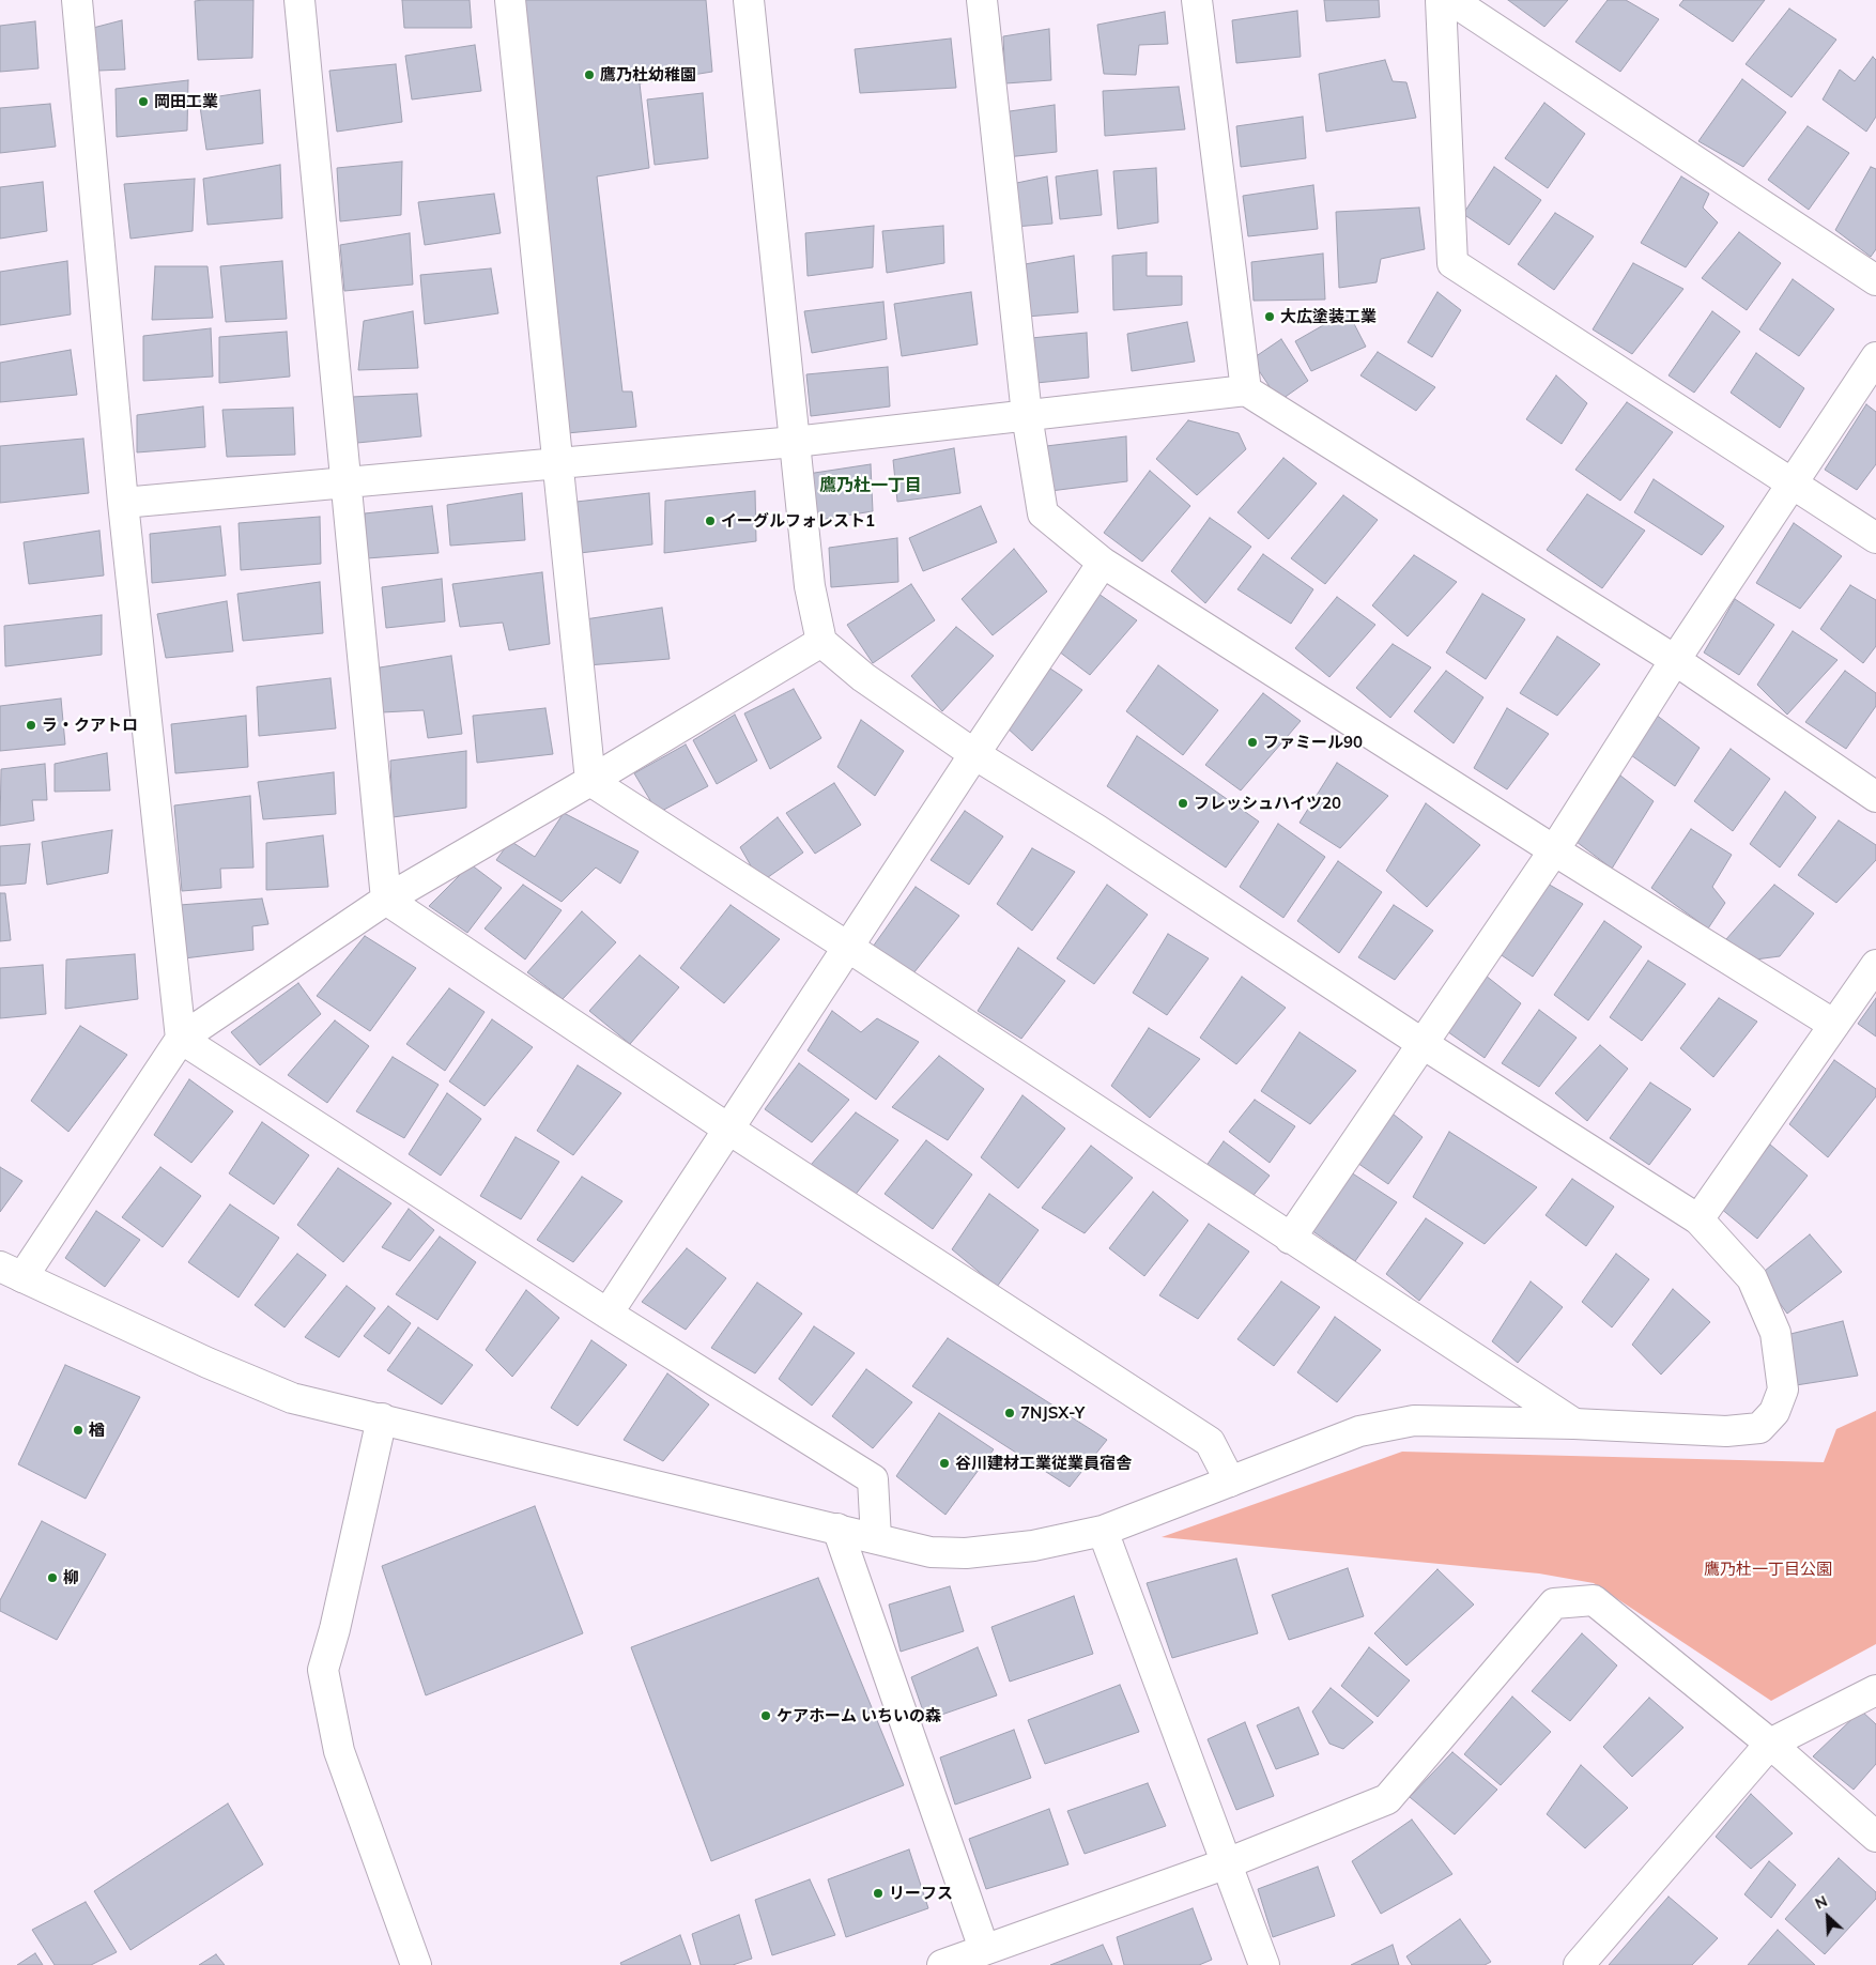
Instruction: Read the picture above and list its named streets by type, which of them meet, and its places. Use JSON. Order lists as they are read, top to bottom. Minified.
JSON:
{"districts":["鷹乃杜一丁目"],"parks":["鷹乃杜一丁目公園"],"places":["鷹乃杜幼稚園","岡田工業","大広塗装工業","イーグルフォレスト1","ラ・クアトロ","ファミール90","フレッシュハイツ20","7NJSX-Y","楢","谷川建材工業従業員宿舎","柳","ケアホーム いちいの森","リーフス"],"north":"top left"}
